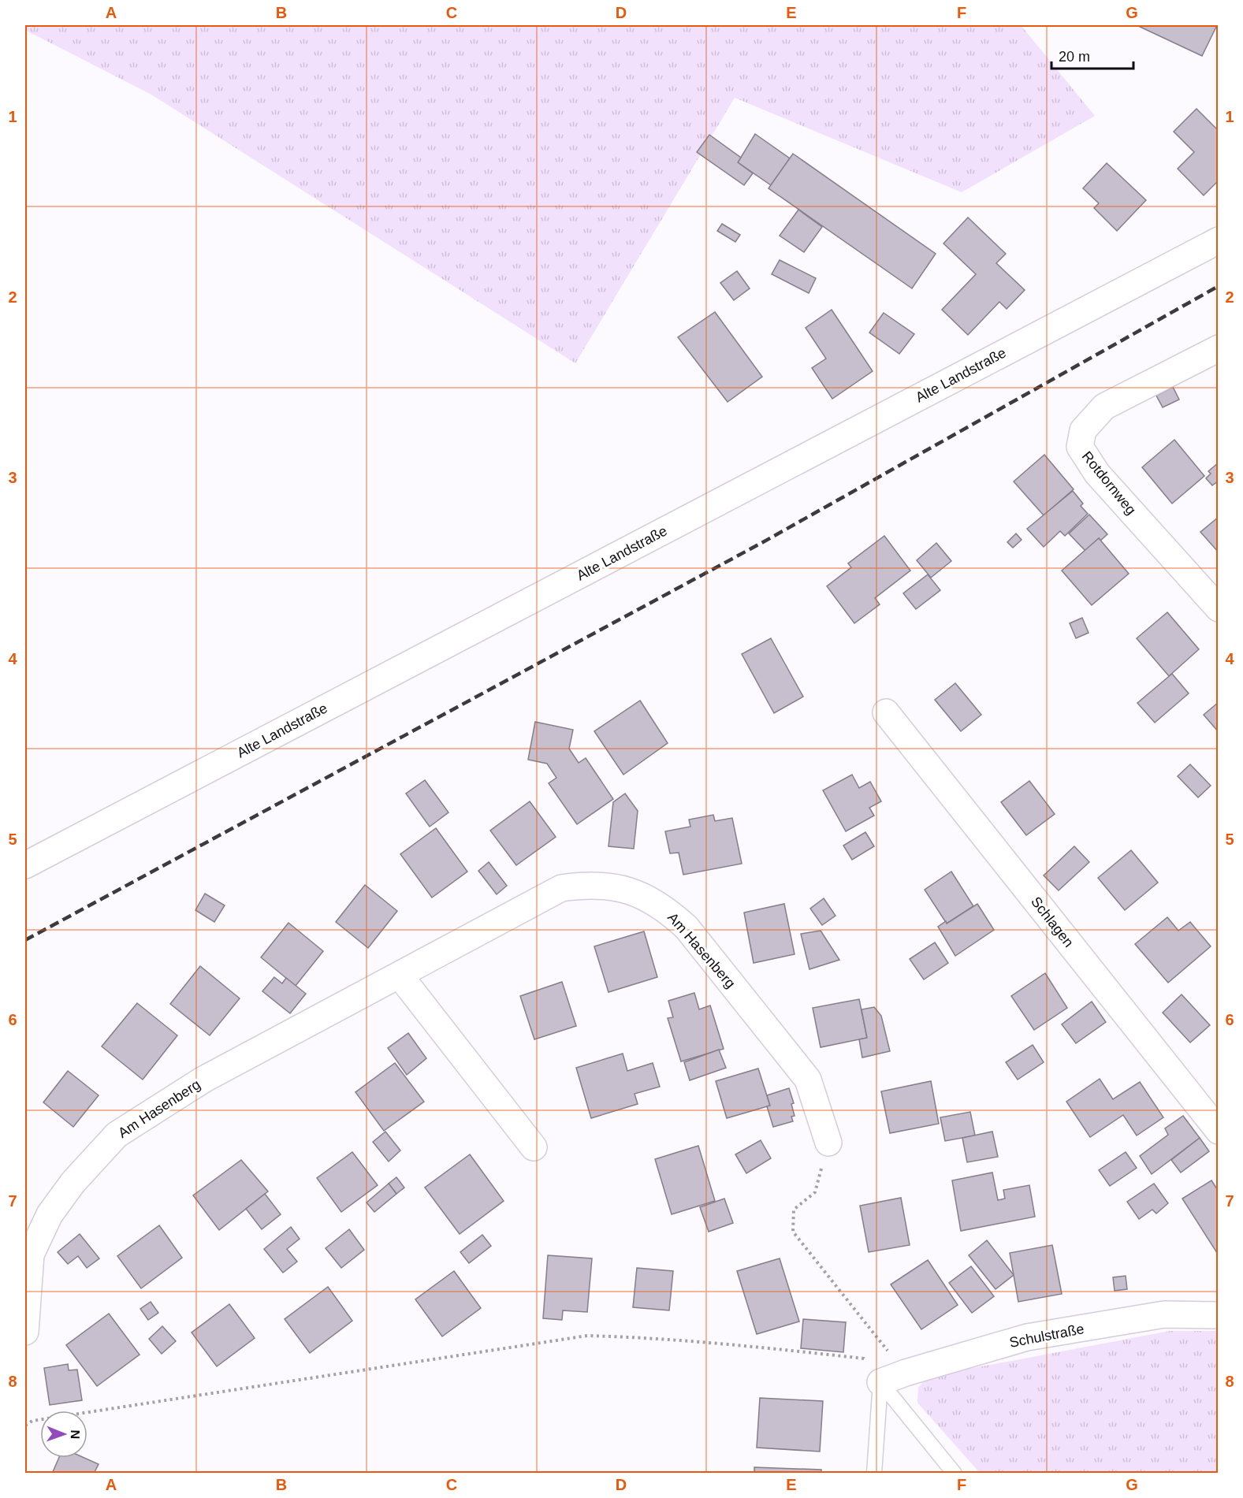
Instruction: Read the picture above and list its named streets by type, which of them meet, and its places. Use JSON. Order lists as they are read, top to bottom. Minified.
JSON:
{"streets":{"street":["Alte Landstraße","Rotdornweg","Schlagen","Am Hasenberg","Schulstraße"]},"scale_bar":"20 m","north":"right","grid":{"columns":["A","B","C","D","E","F","G"],"rows":["1","2","3","4","5","6","7","8"]}}
